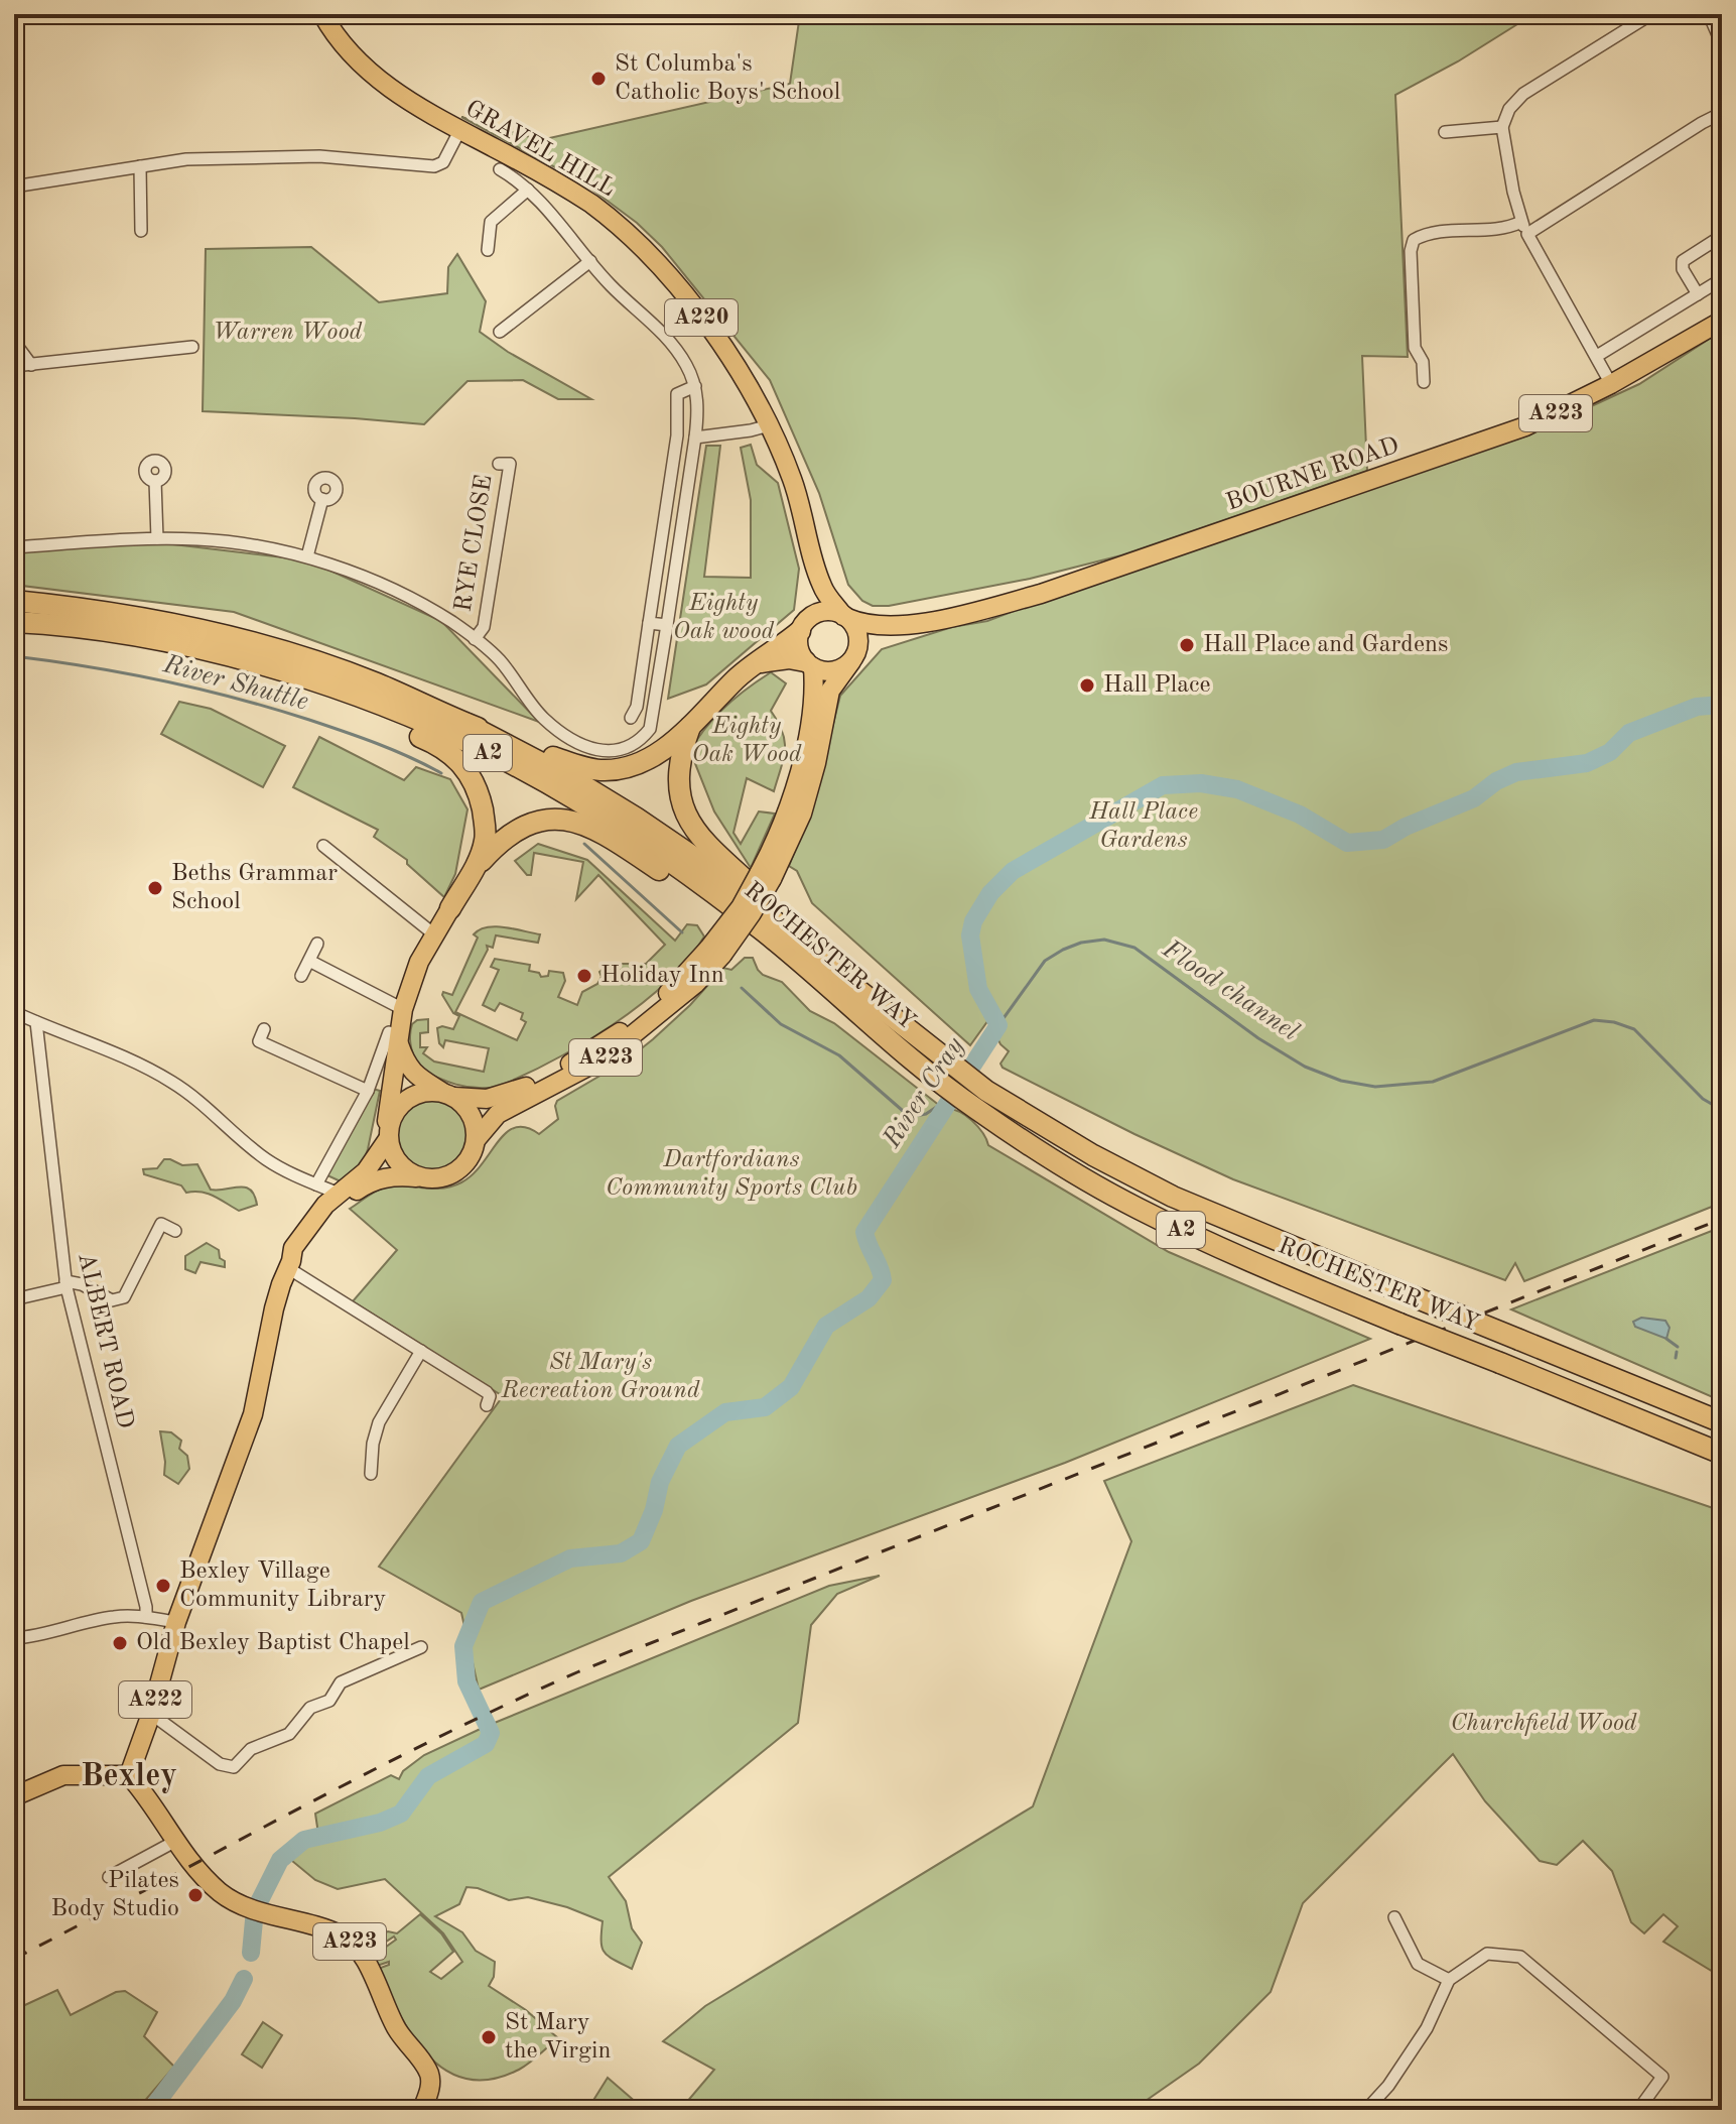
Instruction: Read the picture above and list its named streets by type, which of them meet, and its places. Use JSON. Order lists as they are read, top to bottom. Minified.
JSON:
{"streets":{"highway":["A2","ROCHESTER WAY"],"main road":["GRAVEL HILL","A220","A223","BOURNE ROAD","A222"],"street":["RYE CLOSE","ALBERT ROAD"]},"crossings":[["GRAVEL HILL","BOURNE ROAD"],["A223","A222"],["A2","ROCHESTER WAY"]],"districts":["Bexley"],"water":["River Shuttle","Flood channel","River Cray"],"parks":["Warren Wood","Eighty Oak wood","Eighty Oak Wood","Hall Place Gardens","Dartfordians Community Sports Club","St Mary's Recreation Ground","Churchfield Wood"],"places":["St Columba's Catholic Boys' School","Hall Place and Gardens","Hall Place","Beths Grammar School","Holiday Inn","Bexley Village Community Library","Old Bexley Baptist Chapel","Pilates Body Studio","St Mary the Virgin"]}
